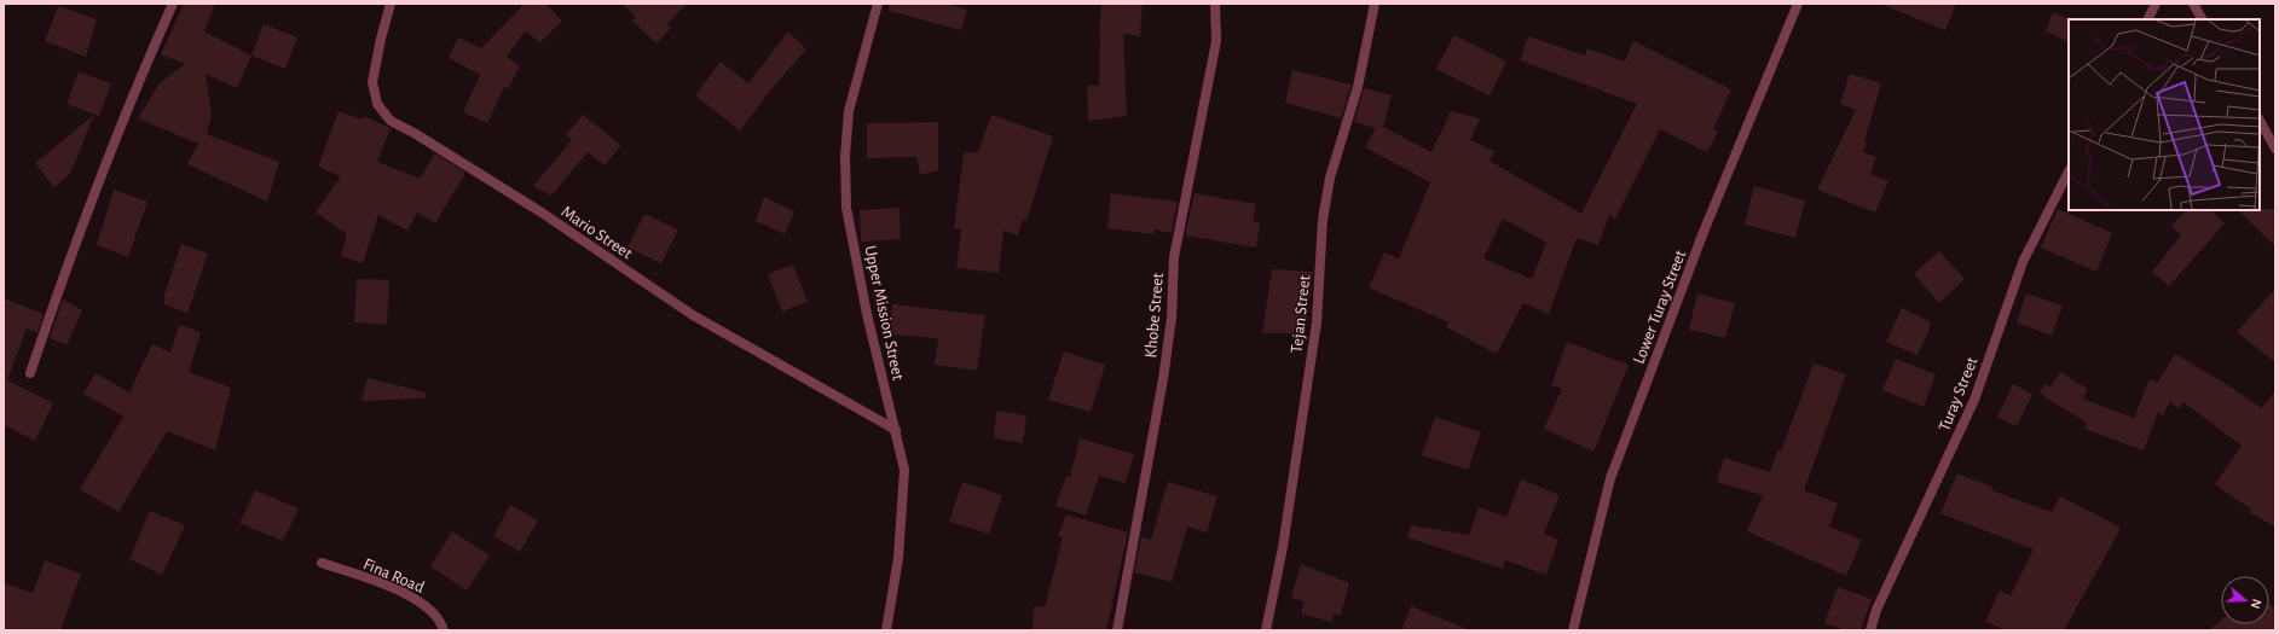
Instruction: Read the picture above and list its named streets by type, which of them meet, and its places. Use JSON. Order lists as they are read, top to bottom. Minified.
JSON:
{"streets":{"street":["Mario Street","Lower Turay Street","Upper Mission Street","Tejan Street","Khobe Street","Turay Street","Fina Road"]},"crossings":[["Mario Street","Upper Mission Street"]],"north":"right"}
